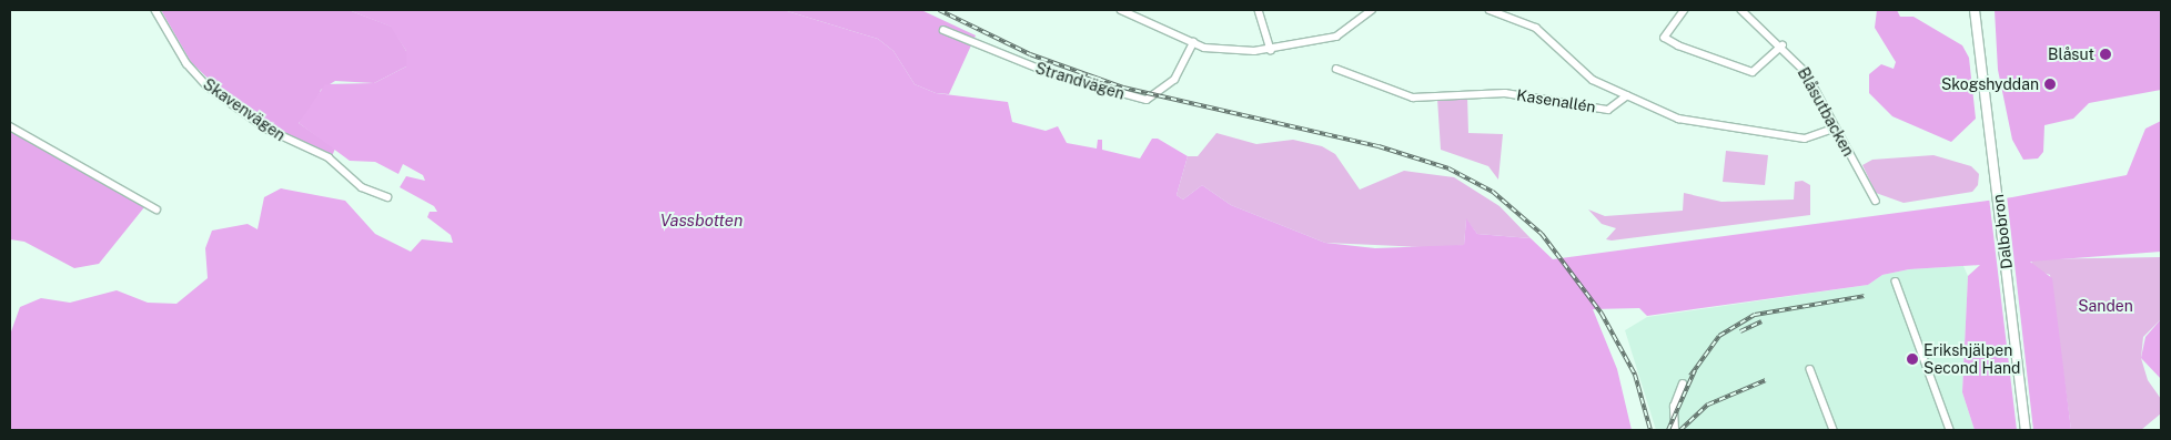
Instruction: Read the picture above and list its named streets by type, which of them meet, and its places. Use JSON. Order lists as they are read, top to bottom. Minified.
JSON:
{"streets":{"main road":["Dalbobron"],"street":["Strandvägen","Kasenallén","Skavenvägen","Blåsutbacken"]},"water":["Vassbotten"],"parks":["Sanden"],"places":["Blåsut","Skogshyddan","Erikshjälpen Second Hand"]}
